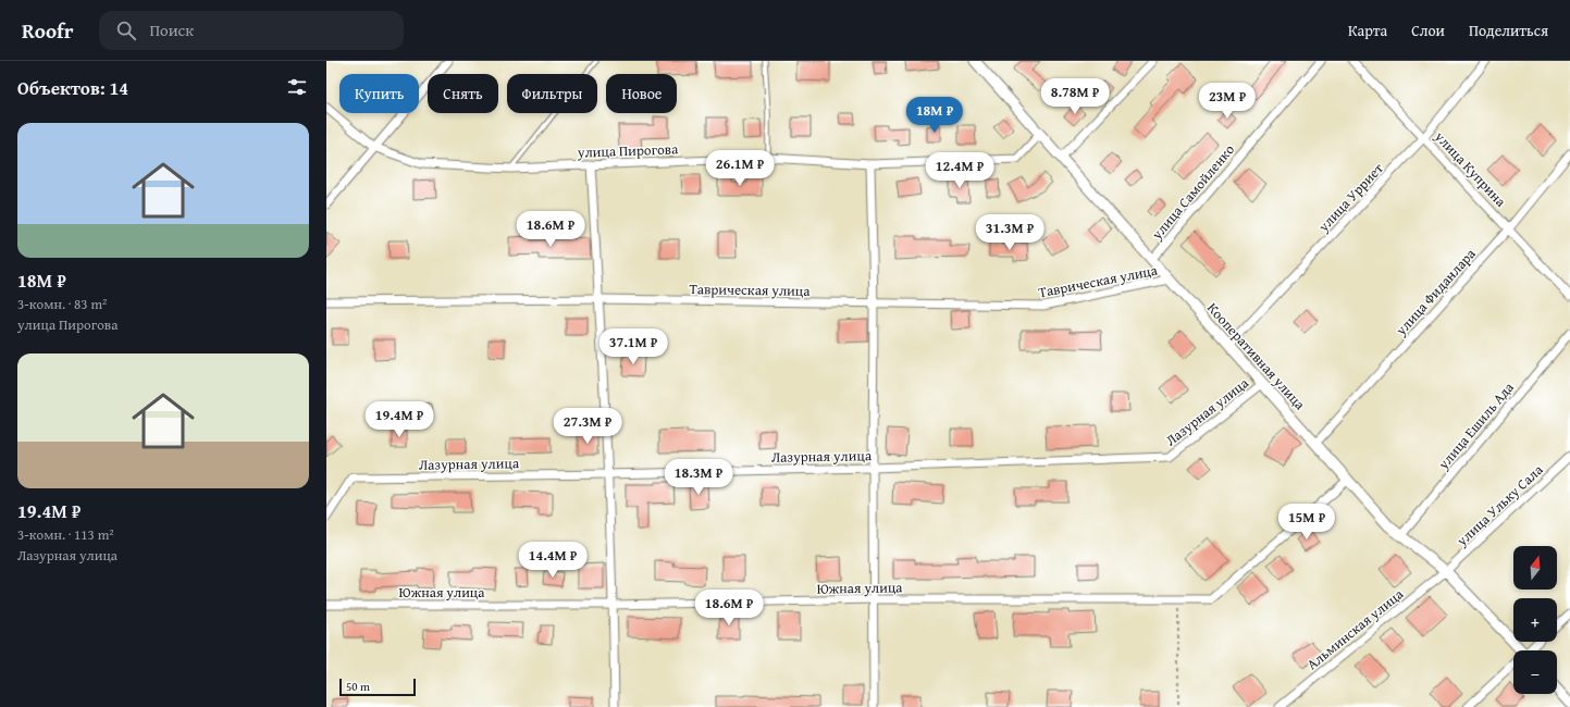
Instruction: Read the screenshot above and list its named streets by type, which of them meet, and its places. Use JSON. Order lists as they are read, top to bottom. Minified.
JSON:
{"streets":{"street":["улица Пирогова","улица Куприна","улица Самойленко","улица Урриет","Таврическая улица","улица Фиданлара","Кооперативная улица","Лазурная улица","улица Ешиль Ада","улица Ульку Сала","Южная улица","Альминская улица"]},"crossings":[["улица Пирогова","Кооперативная улица"],["улица Куприна","улица Урриет"],["улица Куприна","улица Фиданлара"],["улица Самойленко","Кооперативная улица"],["улица Урриет","Кооперативная улица"],["Таврическая улица","Кооперативная улица"],["улица Фиданлара","Кооперативная улица"],["Кооперативная улица","Лазурная улица"],["Кооперативная улица","улица Ешиль Ада"],["Кооперативная улица","улица Ульку Сала"],["Кооперативная улица","Южная улица"],["Кооперативная улица","Альминская улица"],["улица Ульку Сала","Альминская улица"]],"scale_bar":"50 m","north":"top","page":{"header":"Roofr","search":"Поиск","nav":["Карта","Слои","Поделиться"],"heading":"Объектов: 14","chip":["Купить","Снять","Фильтры","Новое"],"price":["8.78M ₽","23M ₽","18M ₽","26.1M ₽","12.4M ₽","18.6M ₽","31.3M ₽","37.1M ₽","19.4M ₽","27.3M ₽","18.3M ₽","15M ₽","14.4M ₽","18.6M ₽"],"list":[{"name":"18M ₽","note":"3-комн. · 83 m² · улица Пирогова"},{"name":"19.4M ₽","note":"3-комн. · 113 m² · Лазурная улица"}],"map_buttons":["+","−"],"scale":"50 m"}}
